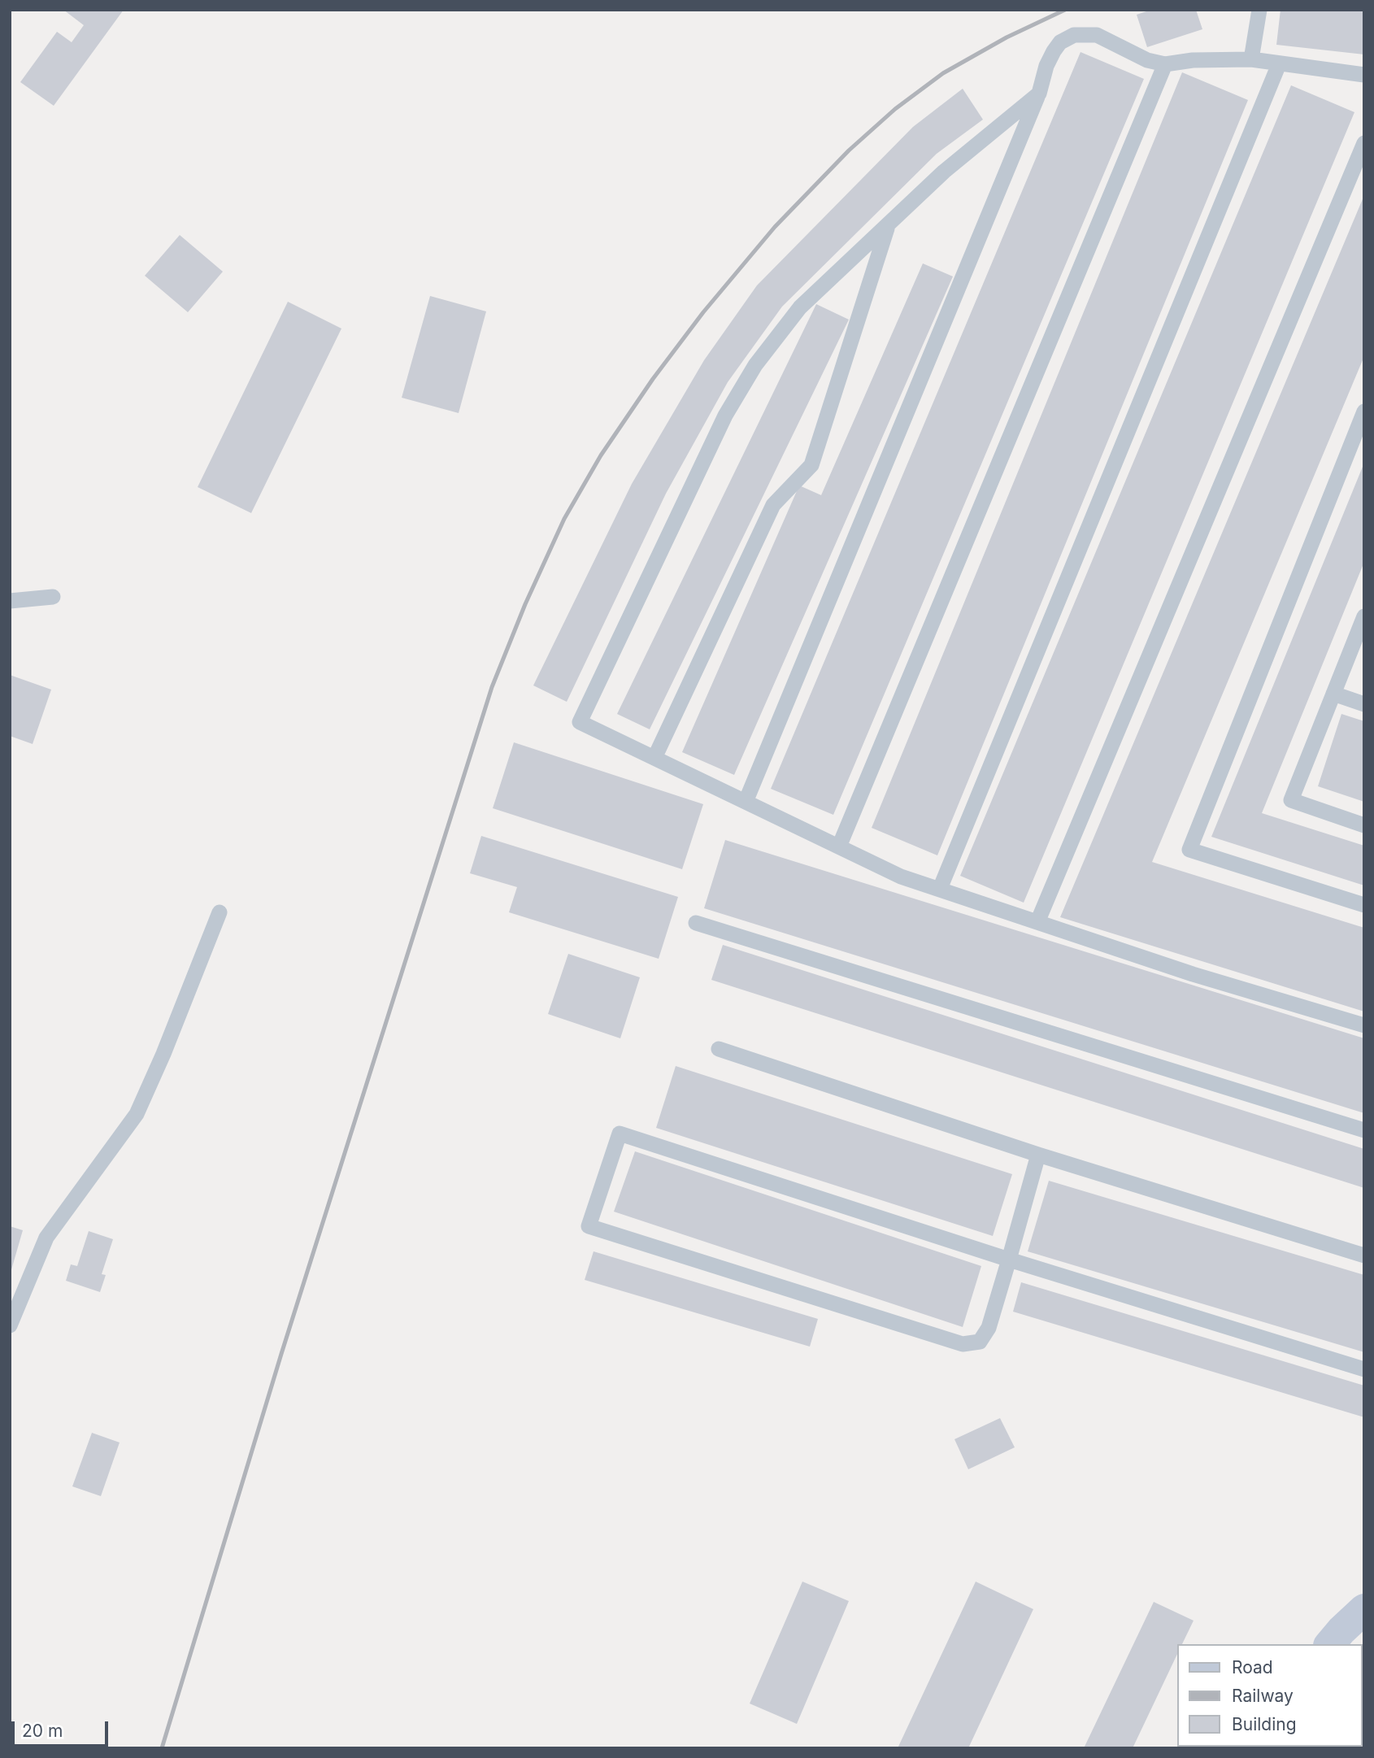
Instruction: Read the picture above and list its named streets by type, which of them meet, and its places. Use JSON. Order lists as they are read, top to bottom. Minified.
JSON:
{"legend":["Road","Railway","Building"],"scale_bar":"20 m"}
